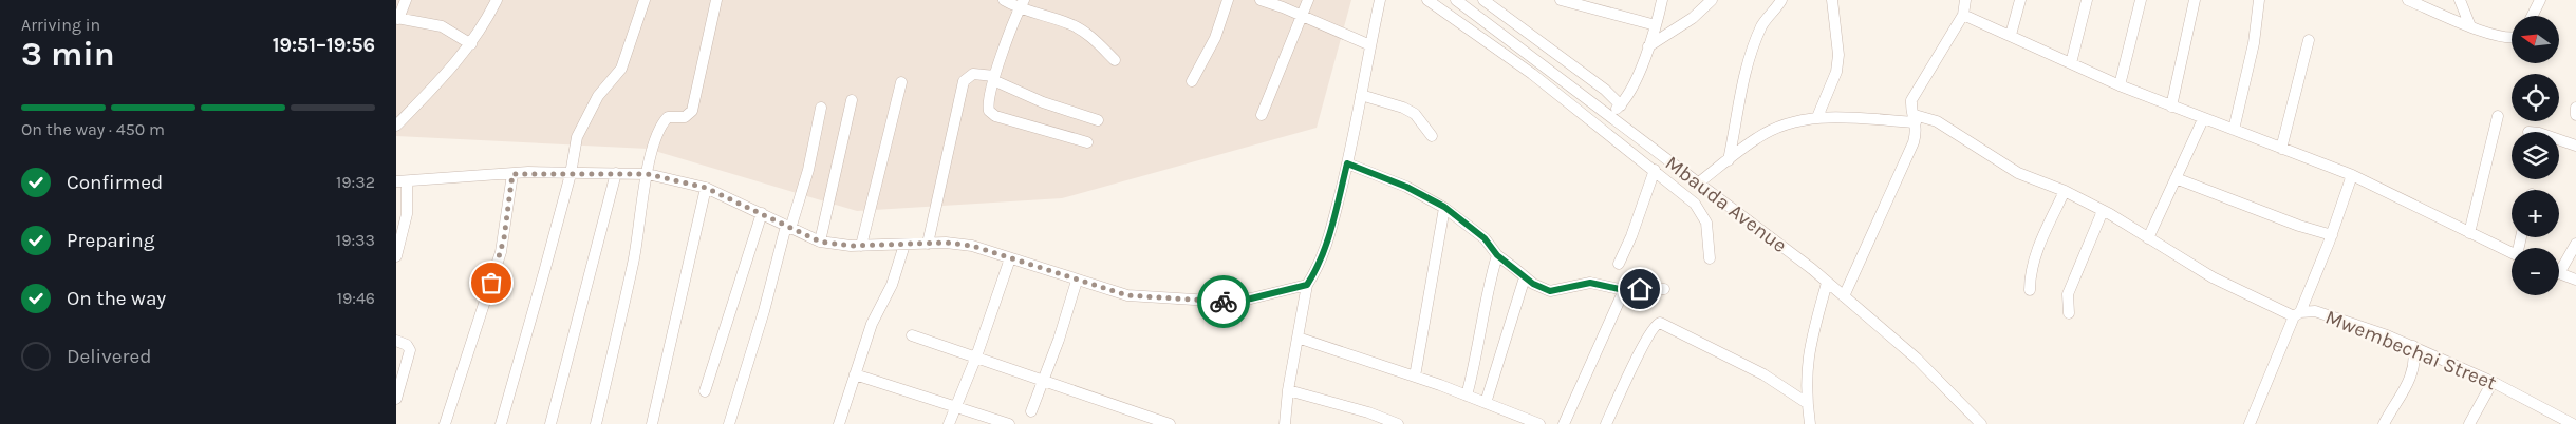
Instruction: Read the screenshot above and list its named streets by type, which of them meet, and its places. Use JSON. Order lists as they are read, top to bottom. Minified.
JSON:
{"streets":{"street":["Mbauda Avenue","Mwembechai Street"]},"north":"left","page":{"heading":["3 min","Arriving in","19:51–19:56"],"map_buttons":["+","−"],"bar":"On the way · 450 m","list":[["Confirmed","19:32"],["Preparing","19:33"],["On the way","19:46"],"Delivered"]}}
